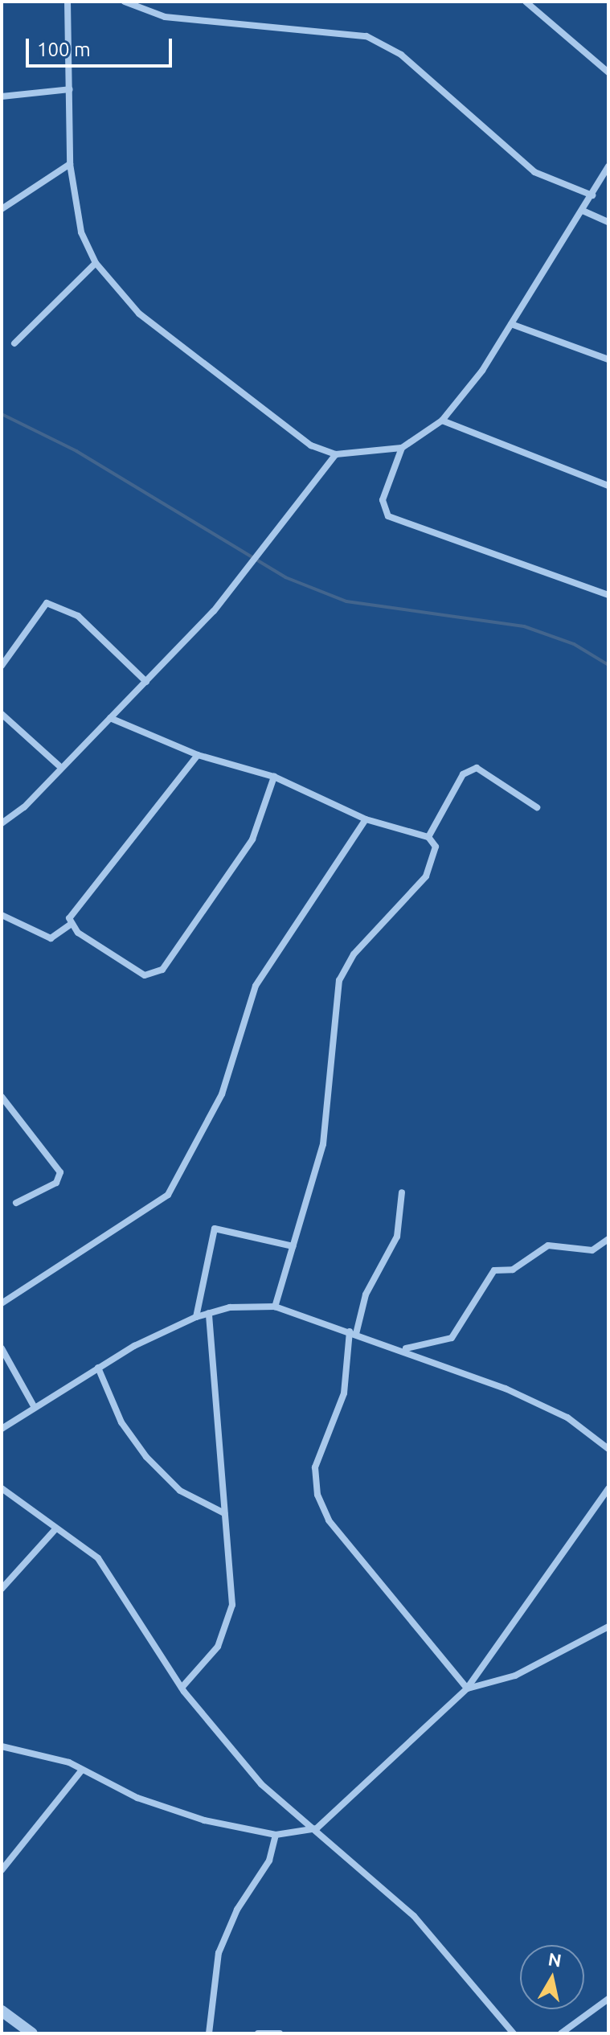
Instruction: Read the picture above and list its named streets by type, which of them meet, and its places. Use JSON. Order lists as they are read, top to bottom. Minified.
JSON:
{"scale_bar":"100 m","north":"top"}
